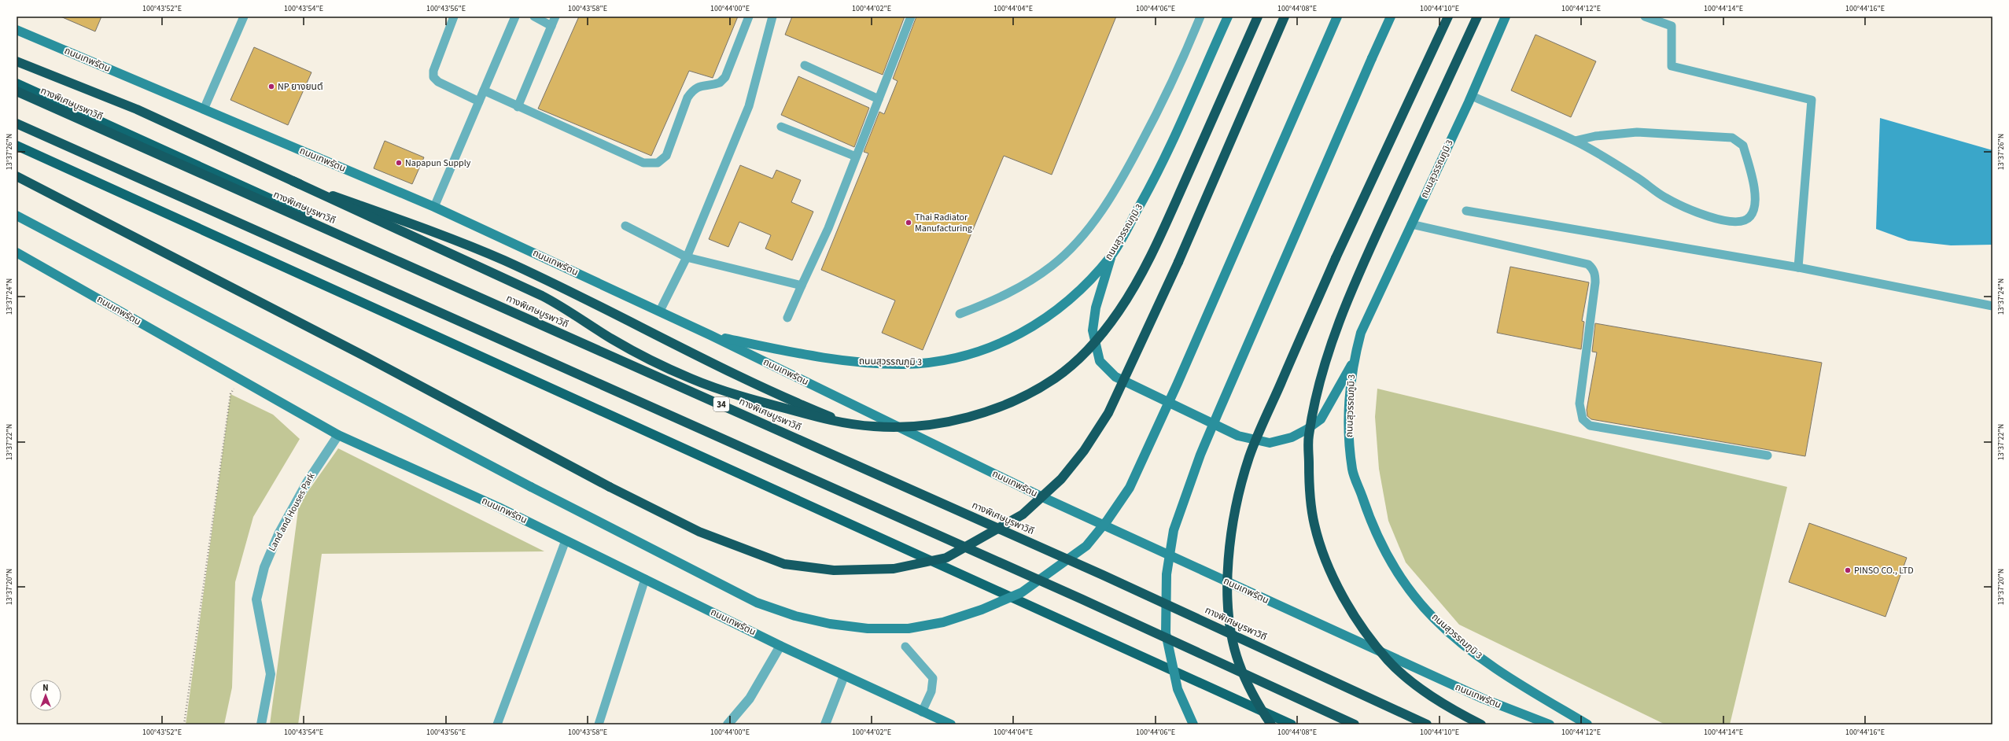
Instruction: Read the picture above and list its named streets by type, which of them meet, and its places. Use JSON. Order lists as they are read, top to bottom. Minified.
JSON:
{"streets":{"highway":["ทางพิเศษบูรพาวิถี","34"],"main road":["ถนนเทพรัตน","ถนนสุวรรณภูมิ 3"],"street":["Land and Houses Park"]},"crossings":[["ถนนเทพรัตน","ถนนสุวรรณภูมิ 3"],["ถนนเทพรัตน","Land and Houses Park"],["ทางพิเศษบูรพาวิถี","34"]],"places":["NP ยางยนต์","Napapun Supply","Thai Radiator Manufacturing","PINSO CO., LTD"],"north":"top","coordinates":["100°43'52\"E","100°43'54\"E","100°43'56\"E","100°43'58\"E","100°44'00\"E","100°44'02\"E","100°44'04\"E","100°44'06\"E","100°44'08\"E","100°44'10\"E","100°44'12\"E","100°44'14\"E","100°44'16\"E","13°37'26\"N","13°37'24\"N","13°37'22\"N","13°37'20\"N"]}
